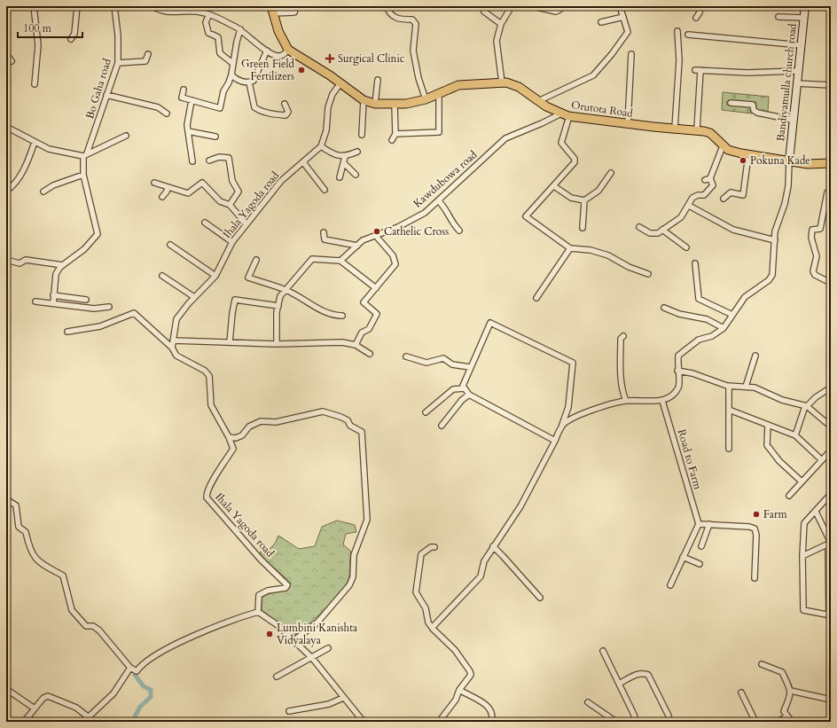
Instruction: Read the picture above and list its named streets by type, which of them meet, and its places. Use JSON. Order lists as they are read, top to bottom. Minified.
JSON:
{"streets":{"main road":["Orutota Road"],"street":["Bandiyamulla church road","Bo Gaha road","Kawdubowa road","Ihala Yagoda road","Road to Farm"]},"crossings":[["Bandiyamulla church road","Orutota Road"],["Orutota Road","Kawdubowa road"]],"places":{"health":["Surgical Clinic"],"other":["Green Field Fertilizers","Pokuna Kade","Cathelic Cross","Farm","Lumbini Kanishta Vidyalaya"]},"scale_bar":"100 m"}
